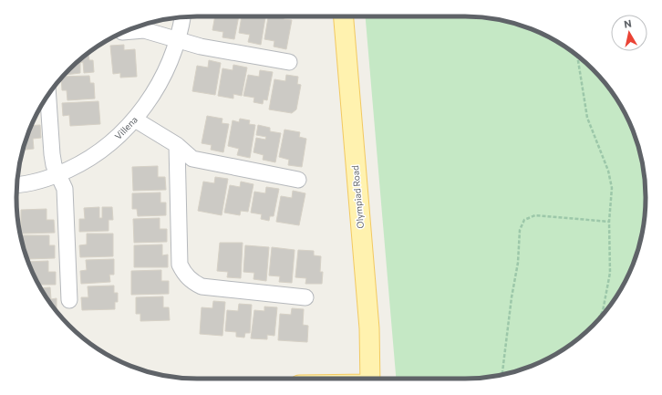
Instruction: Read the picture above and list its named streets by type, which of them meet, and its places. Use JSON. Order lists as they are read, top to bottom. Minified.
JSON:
{"streets":{"main road":["Olympiad Road"],"street":["Villena"]},"north":"top"}
